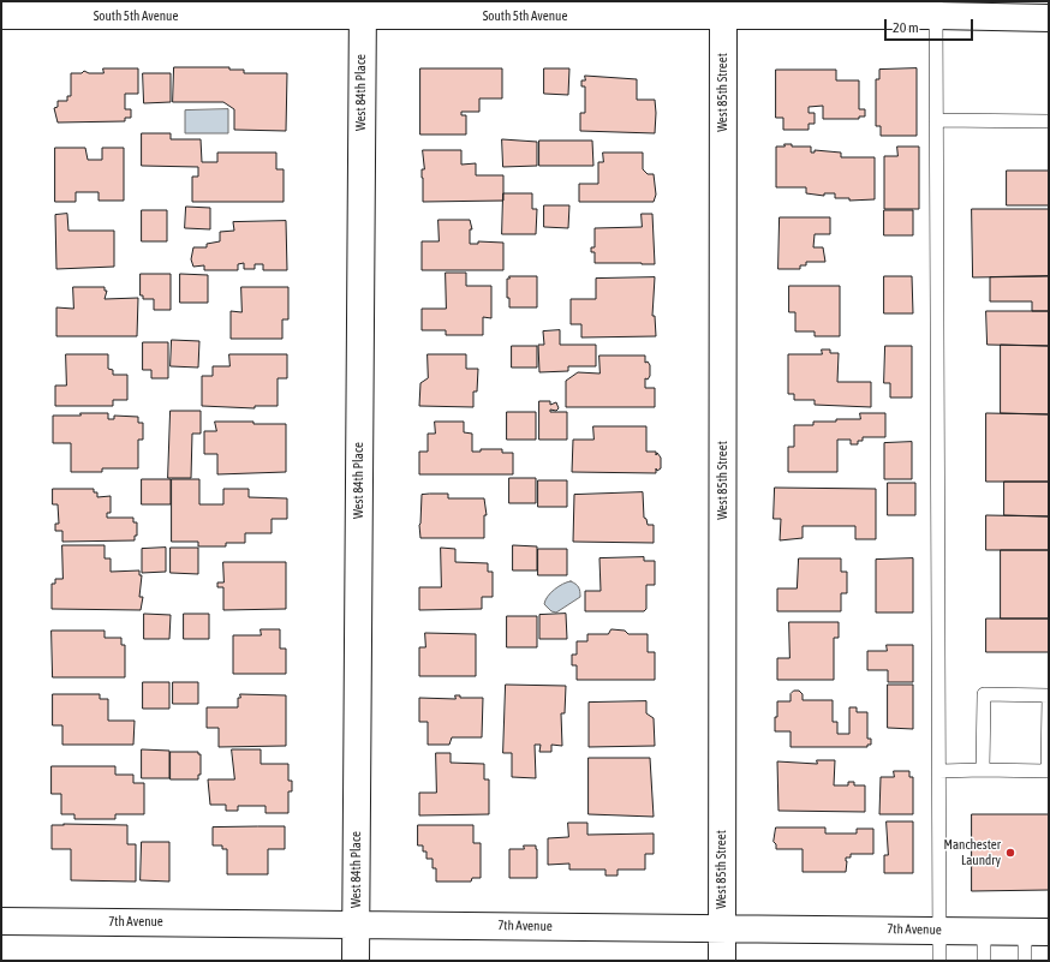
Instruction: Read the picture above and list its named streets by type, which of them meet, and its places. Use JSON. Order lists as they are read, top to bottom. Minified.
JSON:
{"streets":{"street":["South 5th Avenue","West 84th Place","West 85th Street","7th Avenue"]},"crossings":[["South 5th Avenue","West 84th Place"],["South 5th Avenue","West 85th Street"],["West 84th Place","7th Avenue"],["West 85th Street","7th Avenue"]],"places":["Manchester Laundry"],"scale_bar":"20 m"}
